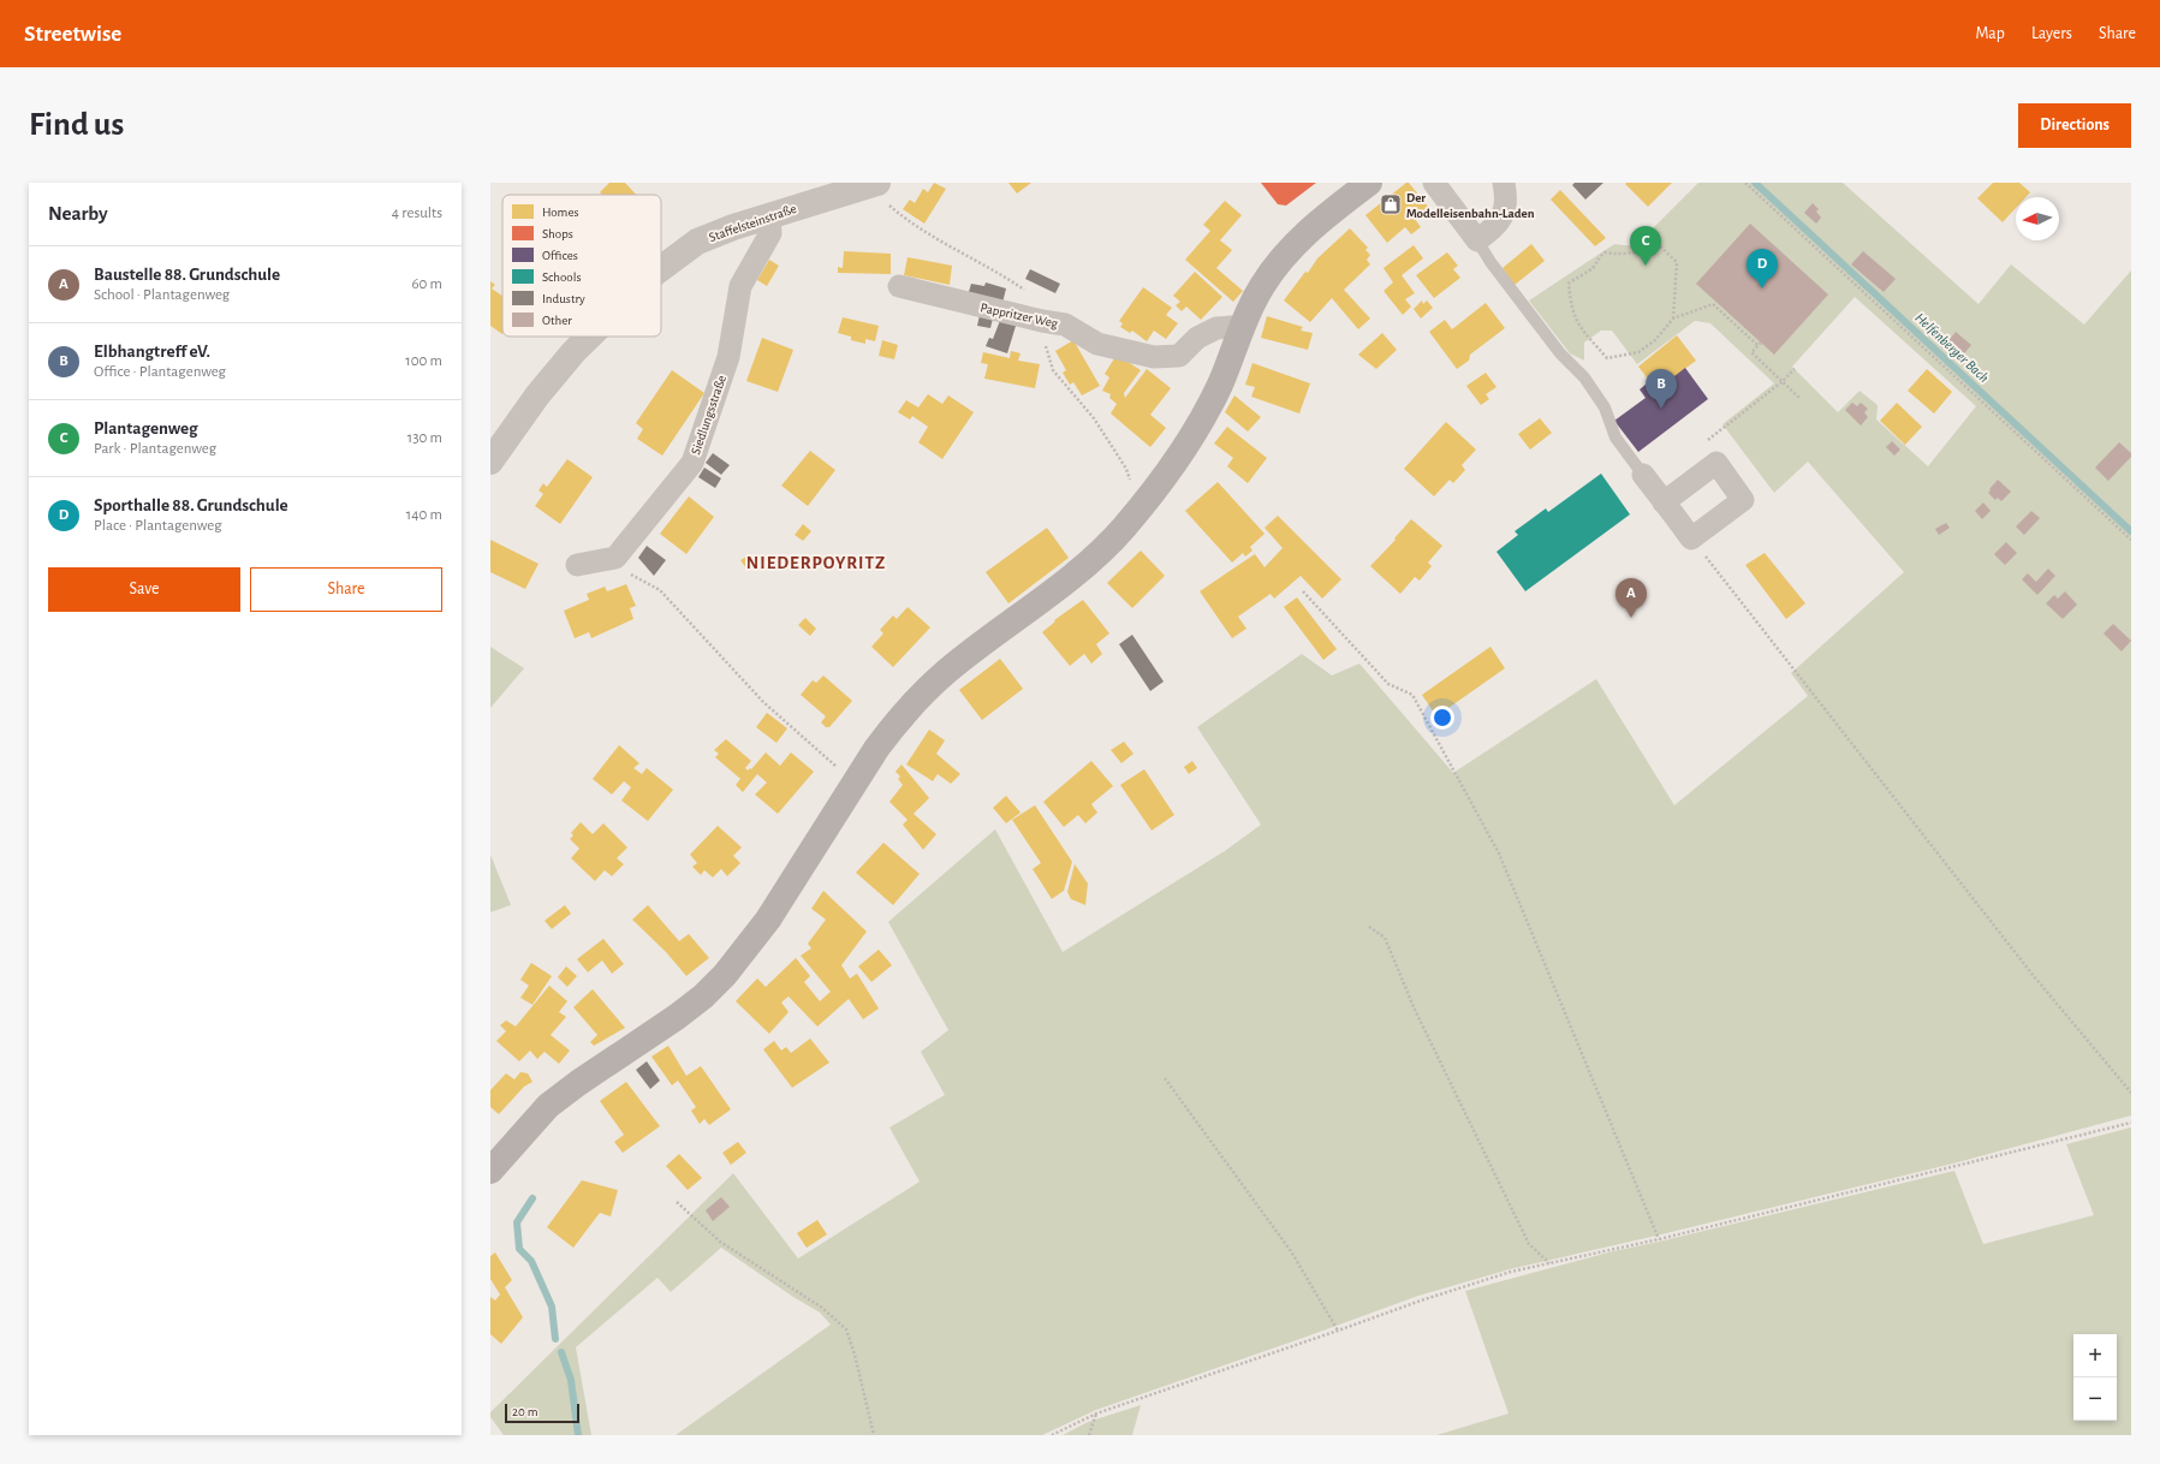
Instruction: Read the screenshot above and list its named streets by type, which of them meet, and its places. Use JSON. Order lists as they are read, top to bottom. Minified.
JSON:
{"streets":{"street":["Staffelsteinstraße","Pappritzer Weg","Siedlungsstraße"]},"crossings":[["Staffelsteinstraße","Siedlungsstraße"]],"districts":["NIEDERPOYRITZ"],"water":["Helfenberger Bach"],"places":{"shop":["Der Modelleisenbahn-Laden"]},"legend":["Homes","Shops","Offices","Schools","Industry","Other"],"scale_bar":"20 m","north":"left","page":{"header":"Streetwise","nav":["Map","Layers","Share"],"buttons":["Directions",["Save","Share"]],"title":"Find us","heading":["Nearby","4 results"],"pins":["C","D","B","A"],"list":[{"mark":"A","name":"Baustelle 88. Grundschule","note":"School · Plantagenweg","value":"60 m"},{"mark":"B","name":"Elbhangtreff eV.","note":"Office · Plantagenweg","value":"100 m"},{"mark":"C","name":"Plantagenweg","note":"Park · Plantagenweg","value":"130 m"},{"mark":"D","name":"Sporthalle 88. Grundschule","note":"Place · Plantagenweg","value":"140 m"}],"map_buttons":["+","−"],"scale":"20 m"}}
